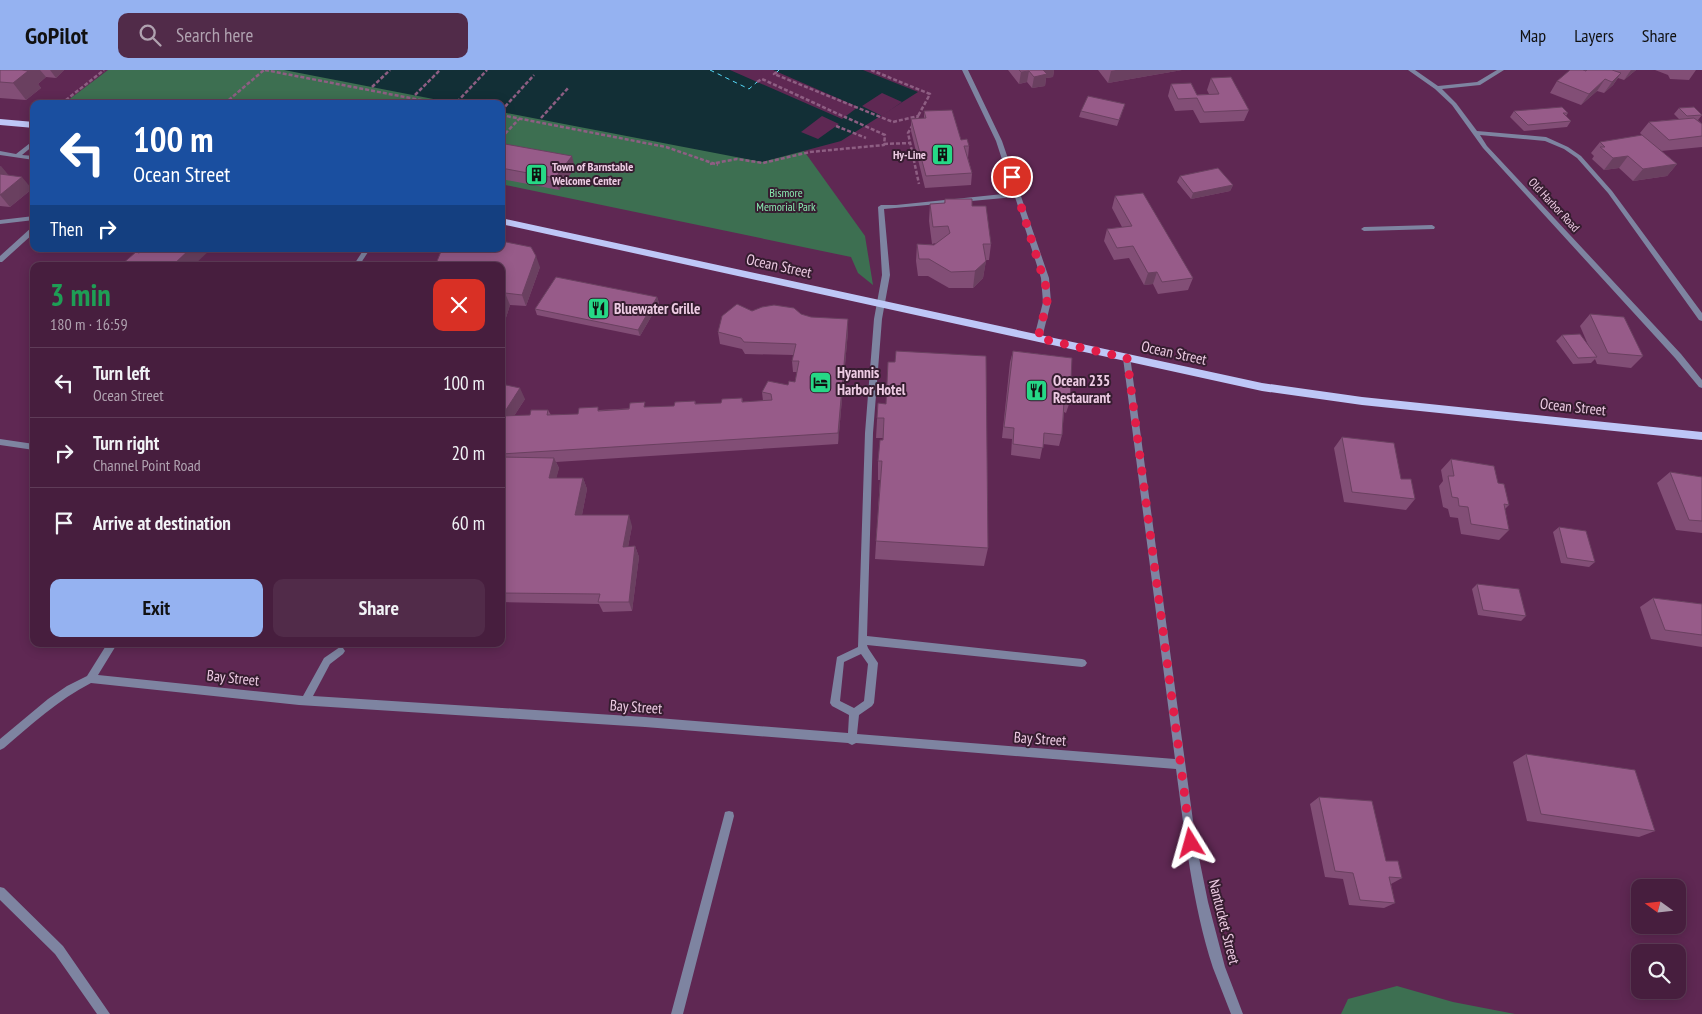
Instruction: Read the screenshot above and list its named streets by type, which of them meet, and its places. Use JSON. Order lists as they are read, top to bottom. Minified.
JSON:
{"streets":{"main road":["Ocean Street"],"street":["Old Harbor Road","Bay Street","Nantucket Street"]},"crossings":[["Ocean Street","Nantucket Street"],["Bay Street","Nantucket Street"]],"parks":["Bismore Memorial Park"],"places":{"building":["Hy-Line","Town of Barnstable Welcome Center"],"restaurant":["Bluewater Grille","Ocean 235 Restaurant"],"hotel":["Hyannis Harbor Hotel"]},"north":"left","page":{"header":"GoPilot","search":"Search here","nav":["Map","Layers","Share"],"turn":["100 m","Ocean Street"],"then":"Then","heading":["3 min","180 m · 16:59"],"list":[{"name":"Turn left","note":"Ocean Street","value":"100 m"},{"name":"Turn right","note":"Channel Point Road","value":"20 m"},{"name":"Arrive at destination","value":"60 m"}],"buttons":["Exit","Share"]}}
